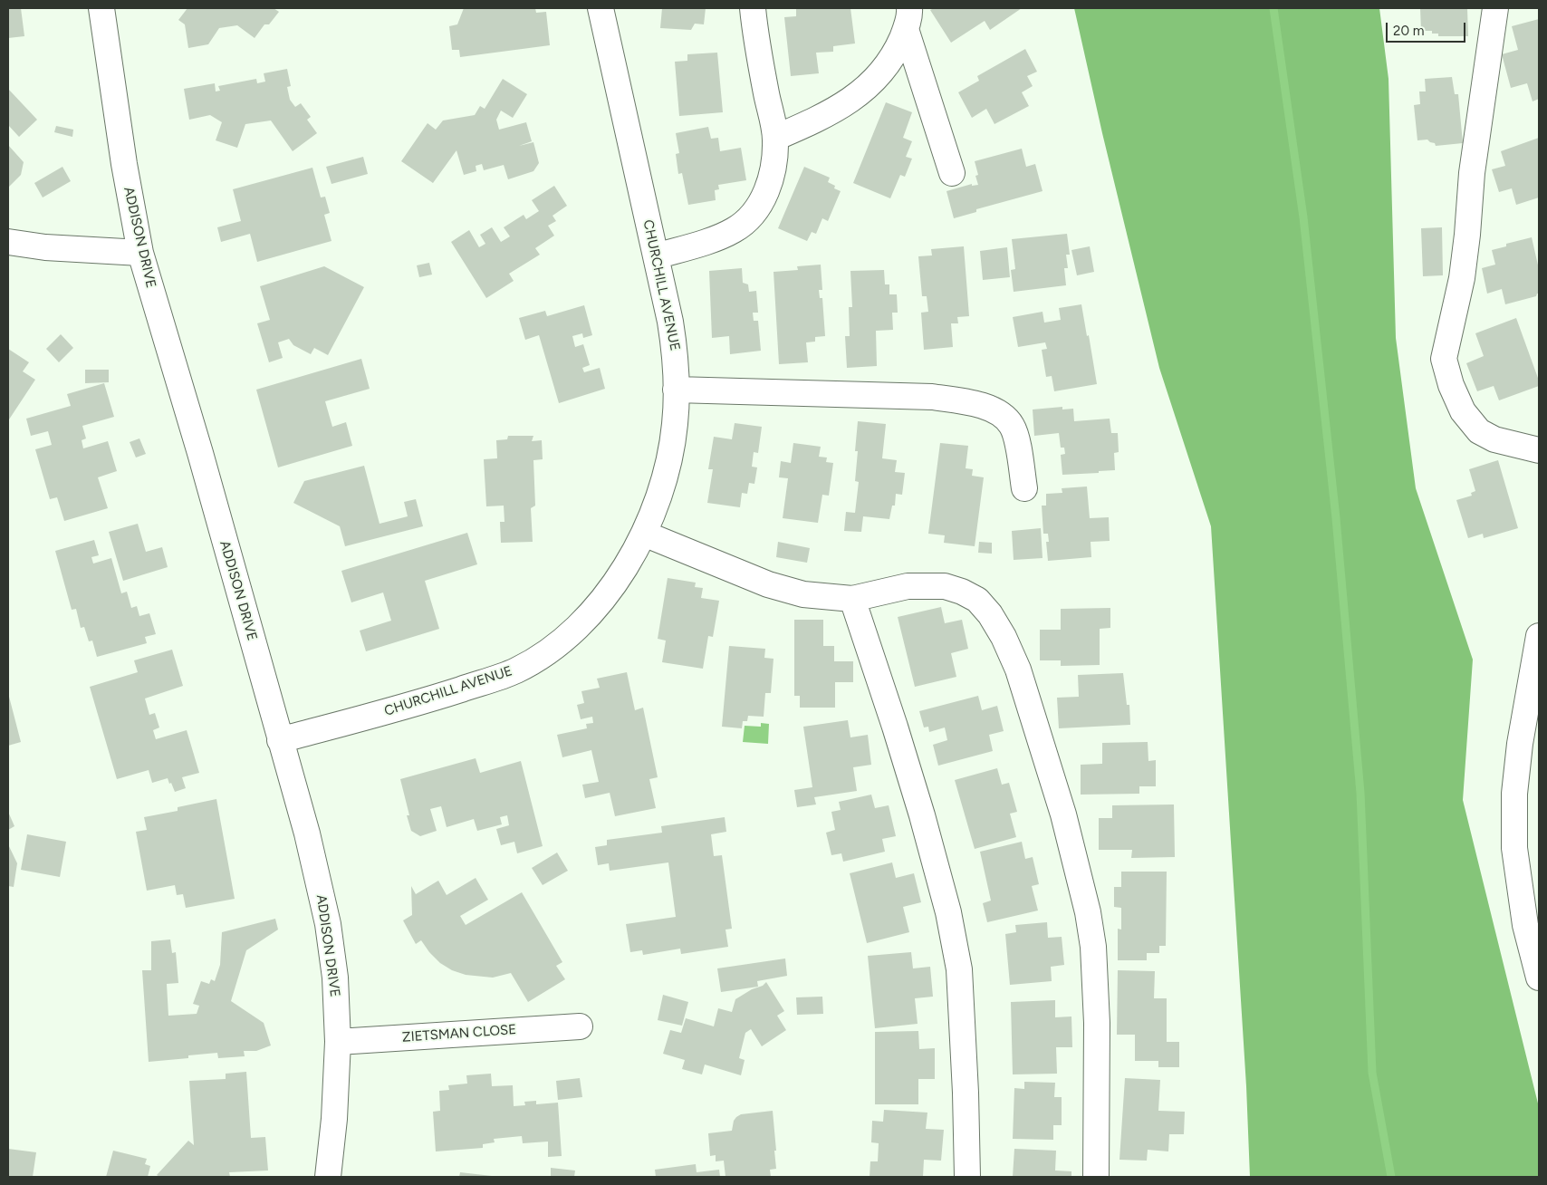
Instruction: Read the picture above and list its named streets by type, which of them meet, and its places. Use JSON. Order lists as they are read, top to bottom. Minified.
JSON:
{"streets":{"street":["ADDISON DRIVE","CHURCHILL AVENUE","ZIETSMAN CLOSE"]},"crossings":[["ADDISON DRIVE","CHURCHILL AVENUE"],["ADDISON DRIVE","ZIETSMAN CLOSE"]],"scale_bar":"20 m"}
